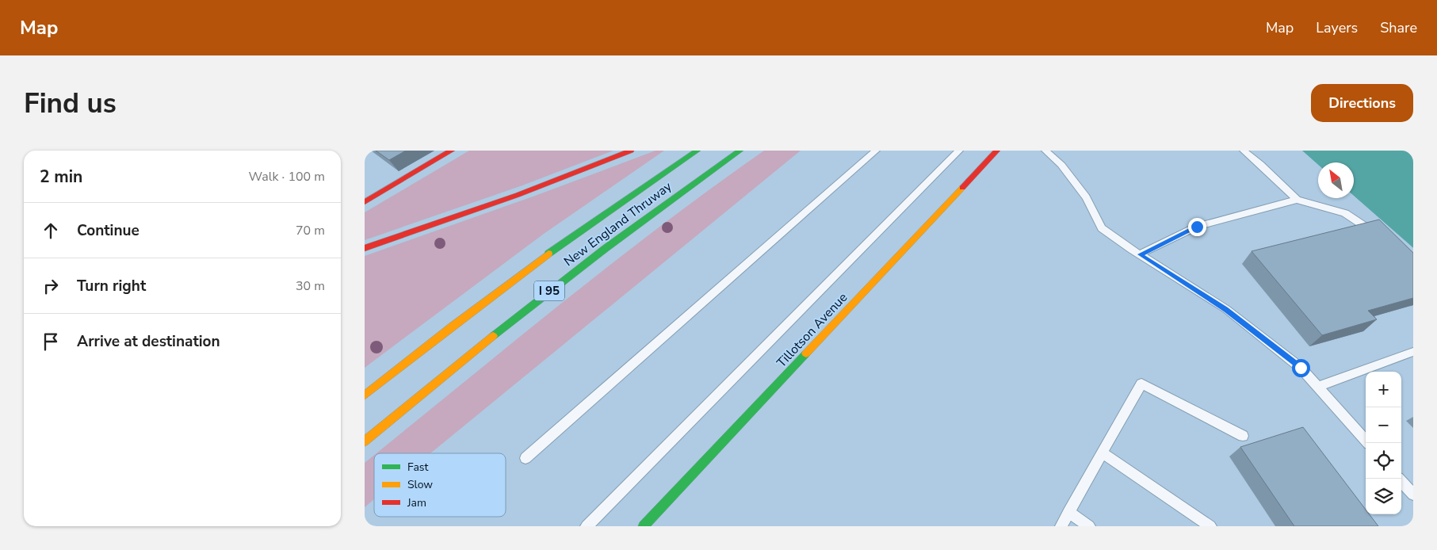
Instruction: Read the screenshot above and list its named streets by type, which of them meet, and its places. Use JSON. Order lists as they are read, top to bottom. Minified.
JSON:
{"streets":{"main road":["New England Thruway","I 95","Tillotson Avenue"]},"legend":["Fast","Slow","Jam"],"north":"top left","page":{"header":"Map","nav":["Map","Layers","Share"],"buttons":"Directions","title":"Find us","heading":["2 min","Walk · 100 m"],"list":[["Continue","70 m"],["Turn right","30 m"],"Arrive at destination"],"map_buttons":["+","−"]}}
